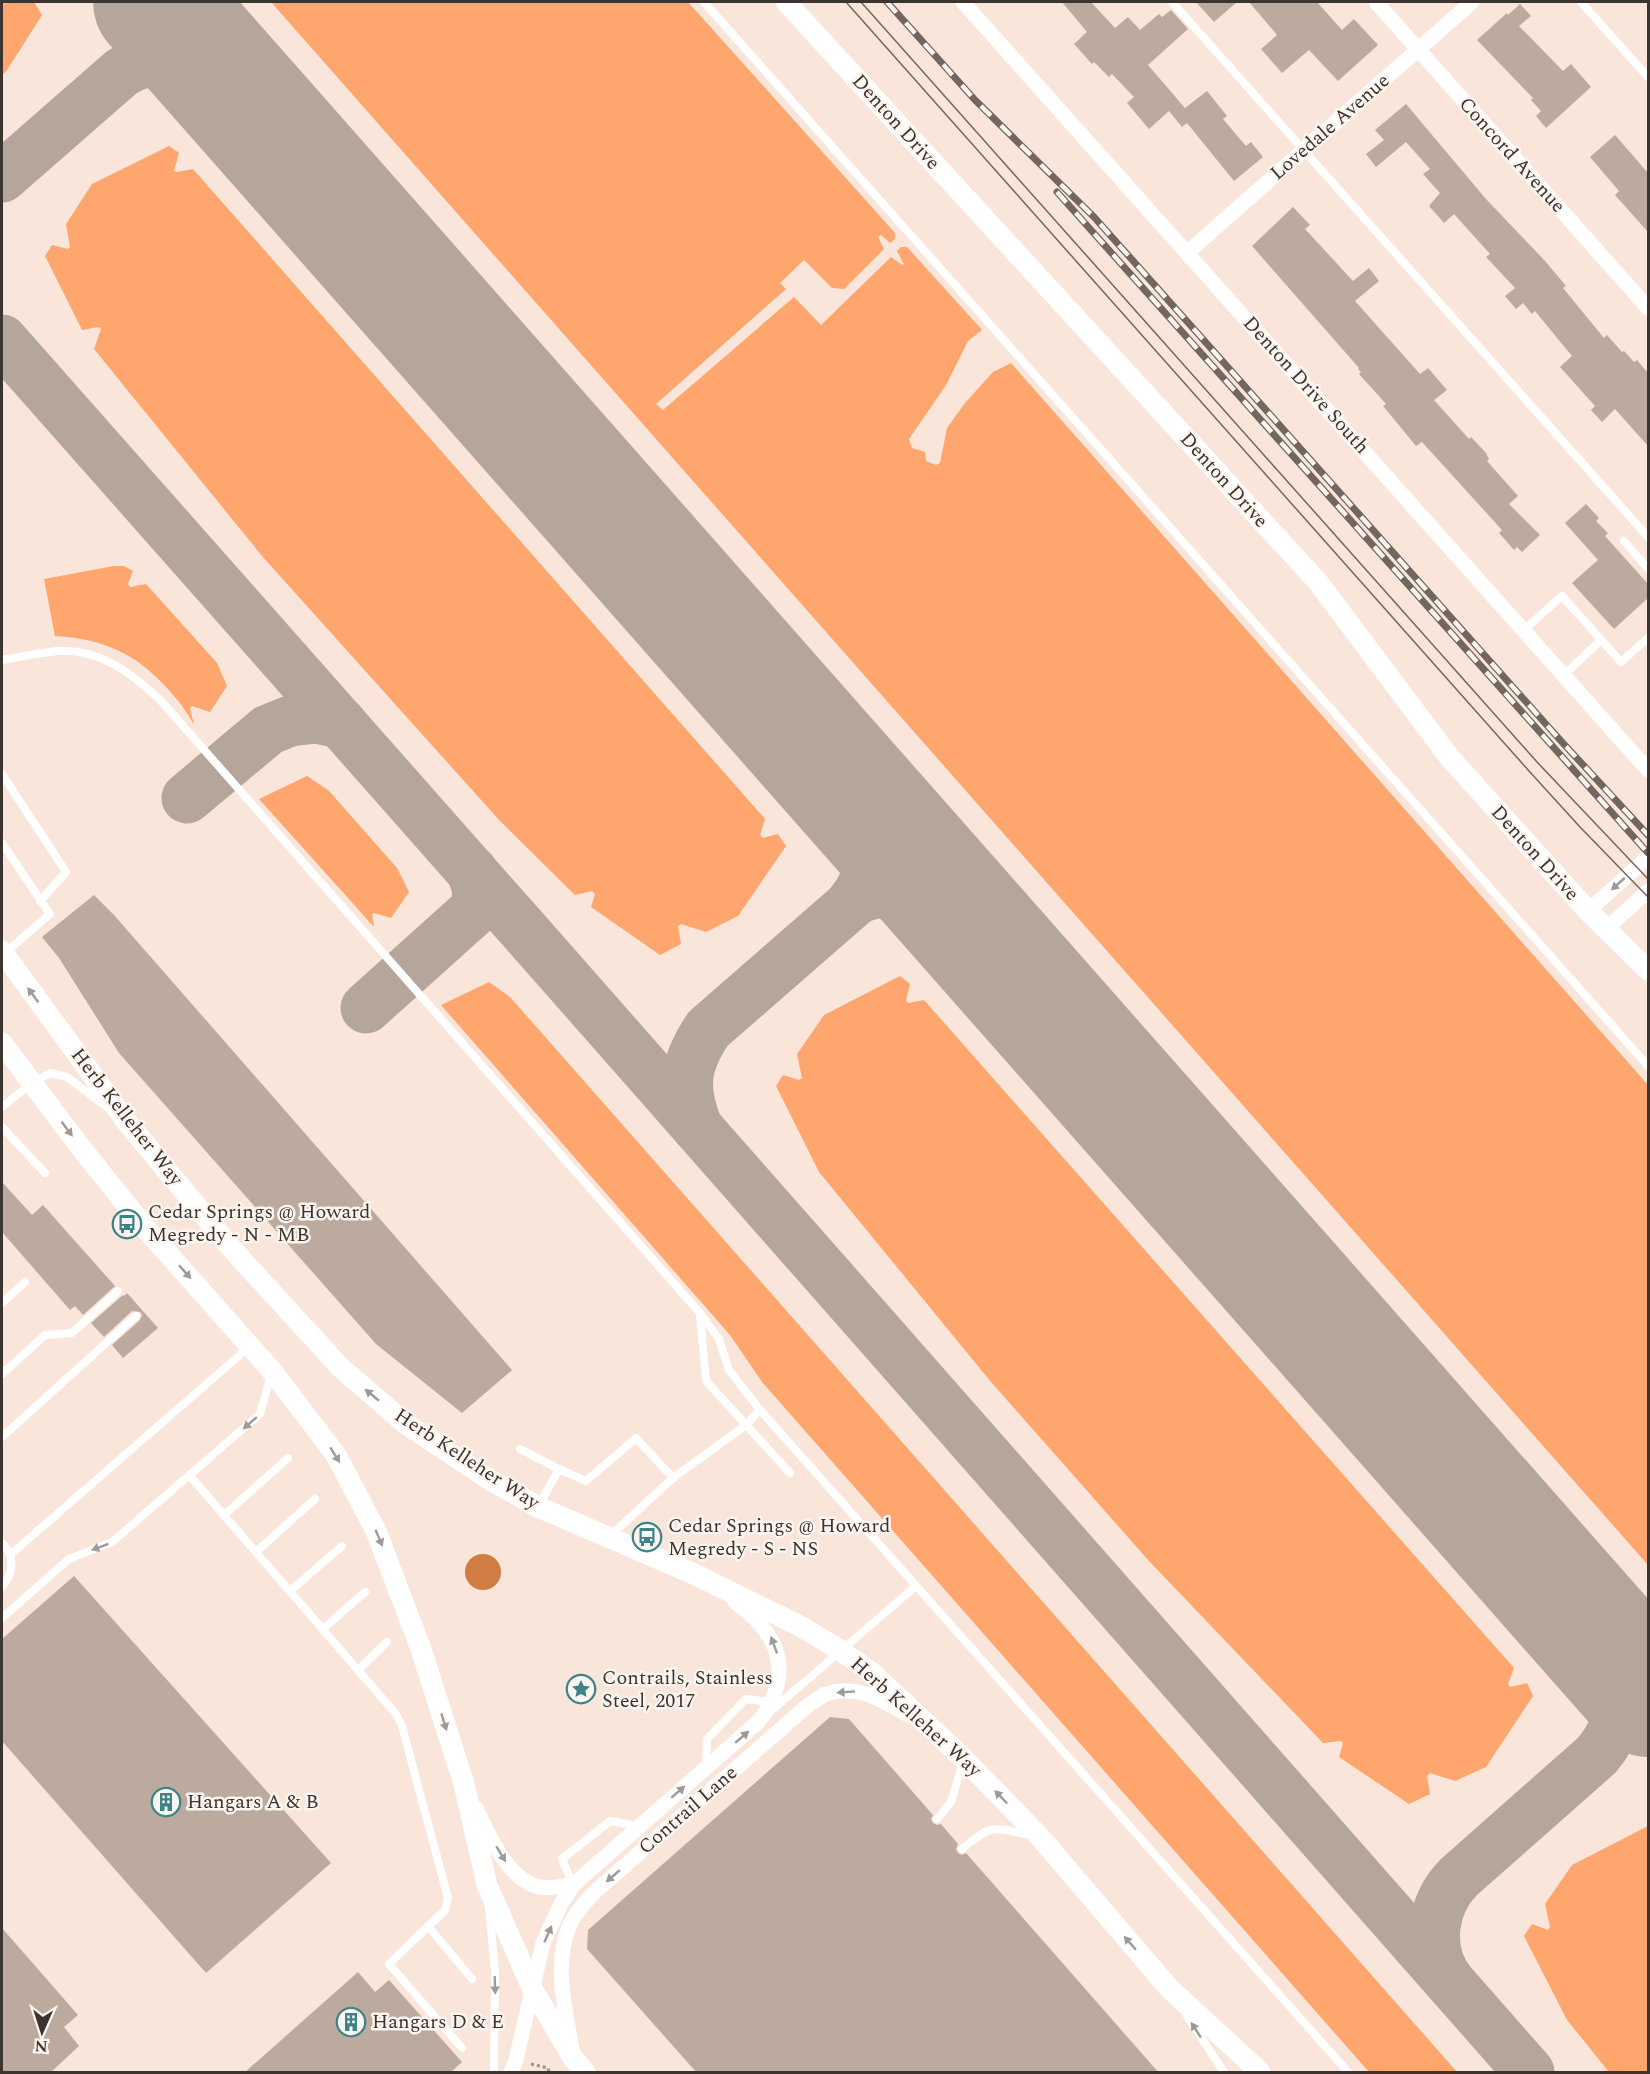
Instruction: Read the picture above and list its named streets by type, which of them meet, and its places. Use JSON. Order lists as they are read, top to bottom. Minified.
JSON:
{"streets":{"main road":["Denton Drive","Herb Kelleher Way"],"street":["Lovedale Avenue","Concord Avenue","Denton Drive South","Contrail Lane"]},"crossings":[["Lovedale Avenue","Concord Avenue"],["Lovedale Avenue","Denton Drive South"],["Herb Kelleher Way","Contrail Lane"]],"places":{"bus stop":["Cedar Springs @ Howard Megredy - N - MB","Cedar Springs @ Howard Megredy - S - NS"],"place":["Contrails, Stainless Steel, 2017"],"building":["Hangars A & B","Hangars D & E"]},"north":"bottom"}
